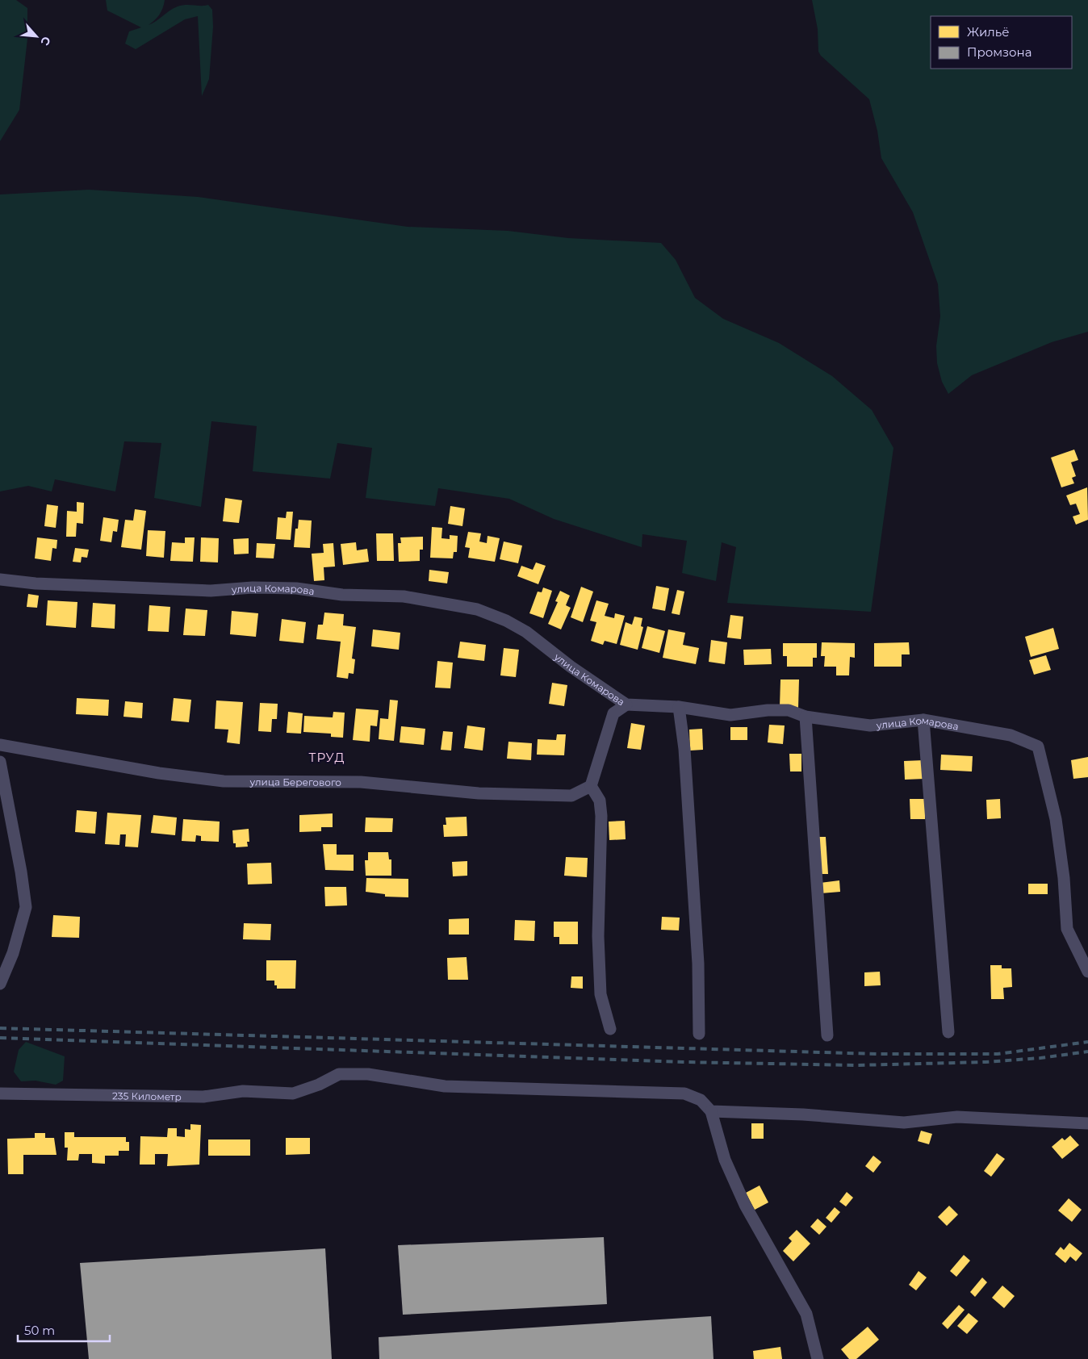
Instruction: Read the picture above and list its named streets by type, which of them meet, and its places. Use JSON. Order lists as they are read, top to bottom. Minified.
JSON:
{"streets":{"street":["улица Комарова","улица Берегового","235 Километр"]},"districts":["ТРУД"],"legend":["Жильё","Промзона"],"scale_bar":"50 m","north":"bottom right"}
